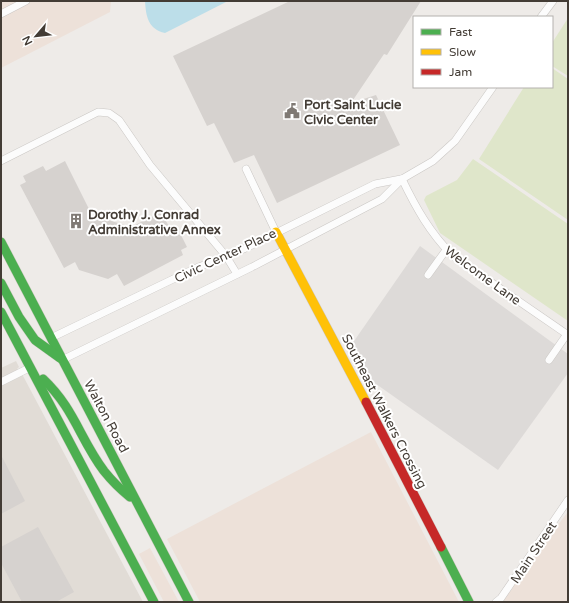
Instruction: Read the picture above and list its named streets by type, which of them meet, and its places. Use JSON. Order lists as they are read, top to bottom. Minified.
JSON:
{"streets":{"main road":["Southeast Walkers Crossing","Walton Road"],"lane":["Civic Center Place","Welcome Lane","Main Street"]},"crossings":[["Civic Center Place","Welcome Lane"],["Civic Center Place","Southeast Walkers Crossing"],["Civic Center Place","Walton Road"]],"places":{"public building":["Port Saint Lucie Civic Center"],"building":["Dorothy J. Conrad Administrative Annex"]},"legend":["Fast","Slow","Jam"],"north":"bottom left"}
